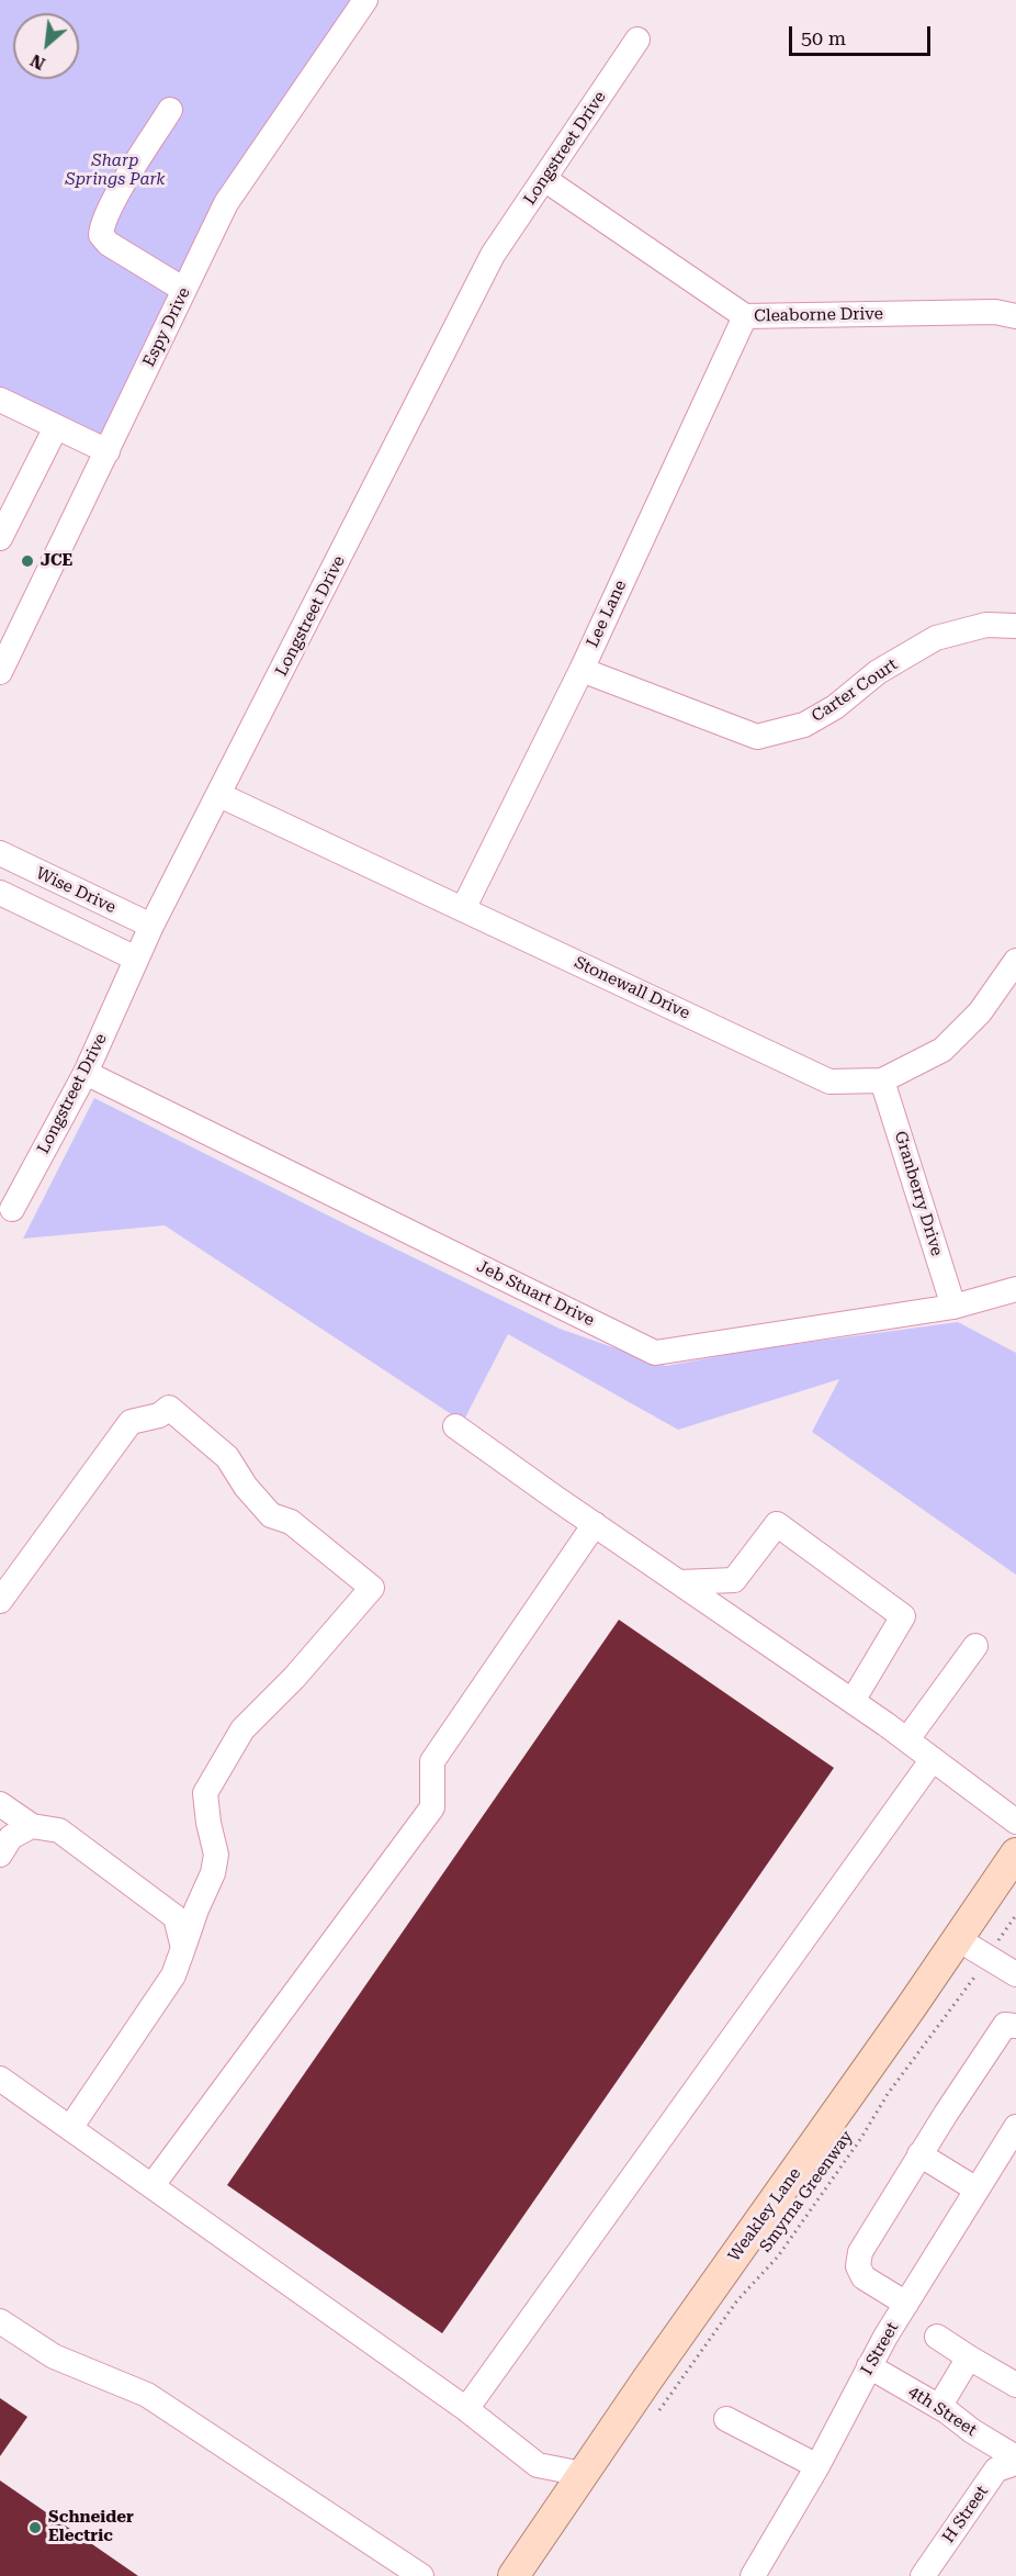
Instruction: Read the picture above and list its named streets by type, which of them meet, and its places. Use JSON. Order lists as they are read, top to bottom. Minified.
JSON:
{"streets":{"main road":["Weakley Lane"],"street":["Longstreet Drive","Cleaborne Drive","Espy Drive","Lee Lane","Carter Court","Wise Drive","Stonewall Drive","Granberry Drive","Jeb Stuart Drive","I Street","4th Street","H Street"],"path":["Smyrna Greenway"]},"crossings":[["Longstreet Drive","Cleaborne Drive"],["Longstreet Drive","Wise Drive"],["Longstreet Drive","Stonewall Drive"],["Longstreet Drive","Jeb Stuart Drive"],["Cleaborne Drive","Lee Lane"],["Lee Lane","Carter Court"],["Lee Lane","Stonewall Drive"],["Stonewall Drive","Granberry Drive"],["Granberry Drive","Jeb Stuart Drive"],["I Street","4th Street"],["4th Street","H Street"]],"parks":["Sharp Springs Park"],"places":["JCE","Schneider Electric"],"scale_bar":"50 m","north":"bottom left"}
